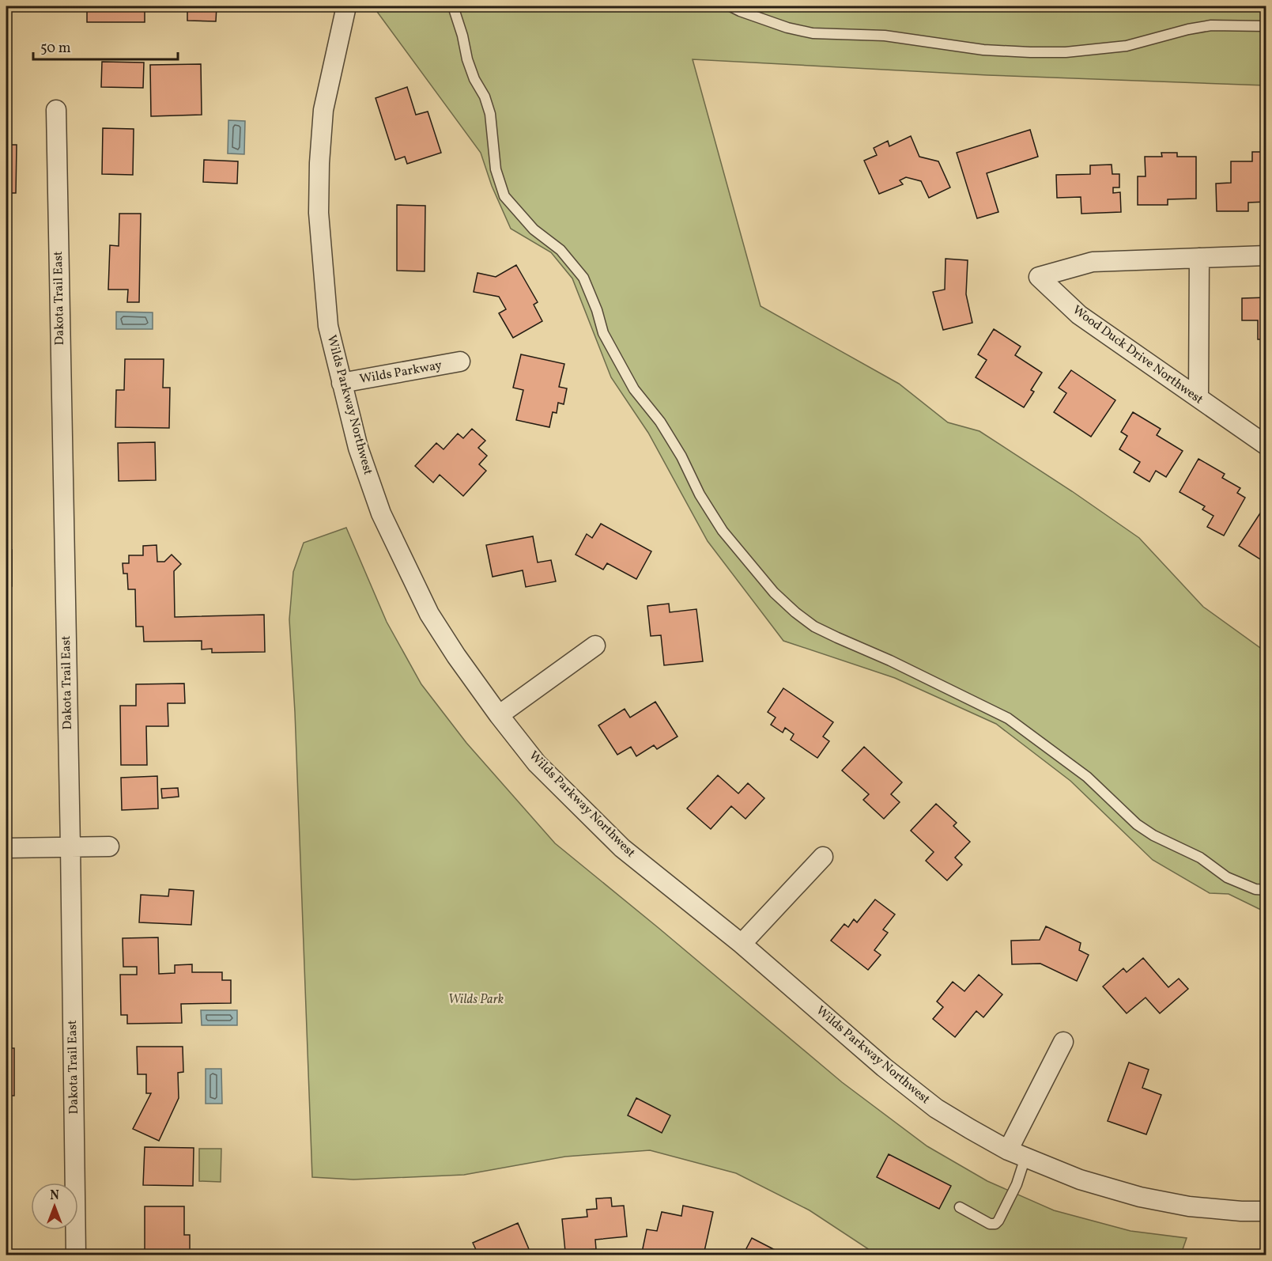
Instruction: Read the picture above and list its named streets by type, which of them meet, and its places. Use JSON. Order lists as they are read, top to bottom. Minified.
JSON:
{"streets":{"street":["Dakota Trail East","Wood Duck Drive Northwest","Wilds Parkway","Wilds Parkway Northwest"]},"crossings":[["Wilds Parkway","Wilds Parkway Northwest"]],"parks":["Wilds Park"],"scale_bar":"50 m","north":"top"}
